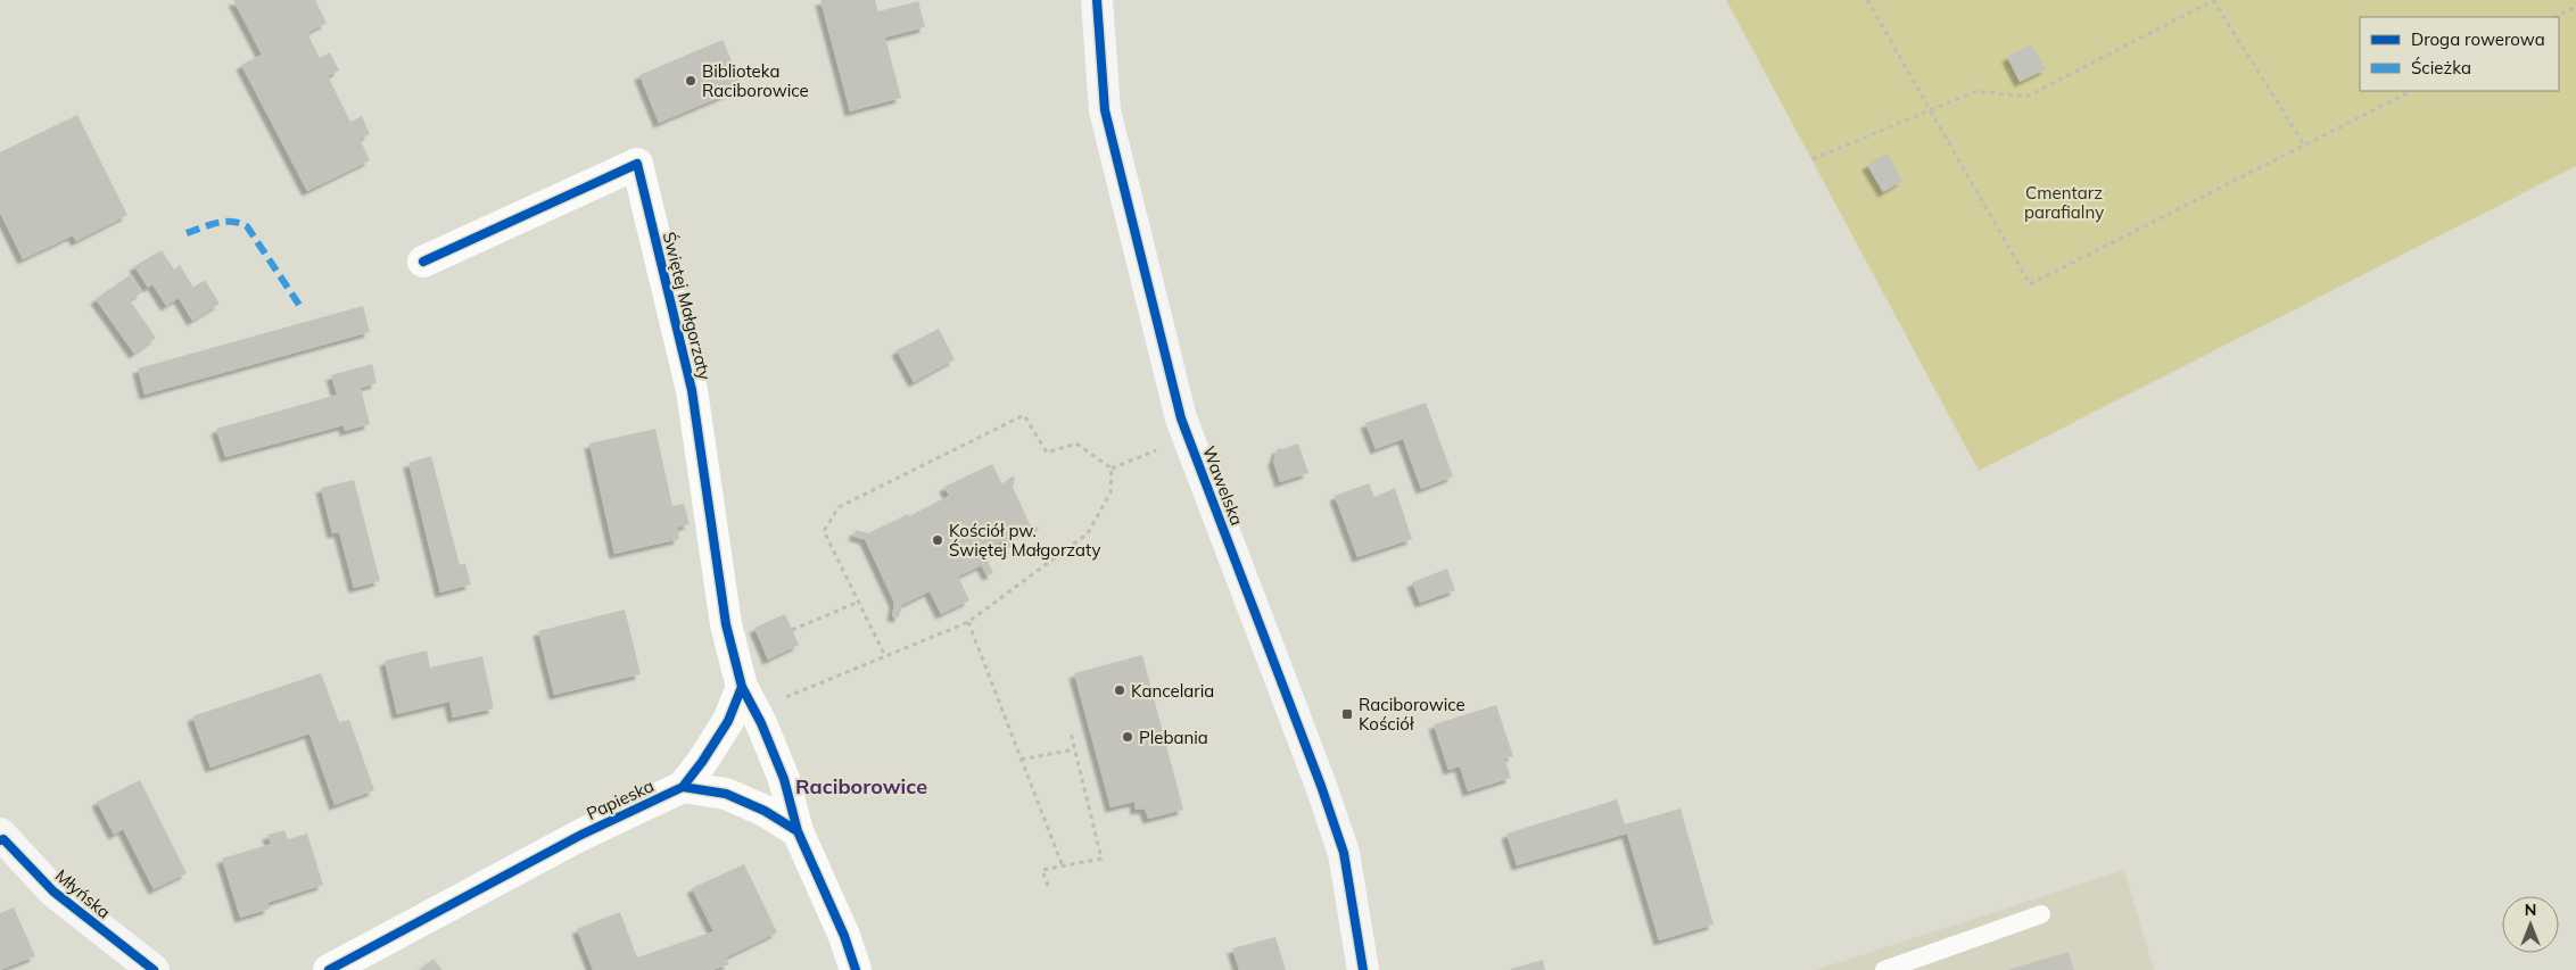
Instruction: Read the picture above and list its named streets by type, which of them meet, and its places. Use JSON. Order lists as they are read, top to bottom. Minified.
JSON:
{"streets":{"street":["Świętej Małgorzaty","Wawelska","Papieska","Młyńska"]},"districts":["Raciborowice"],"parks":["Cmentarz parafialny"],"places":{"other":["Biblioteka Raciborowice","Kościół pw. Świętej Małgorzaty","Kancelaria","Plebania"],"transit":["Raciborowice Kościół"]},"legend":["Droga rowerowa","Ścieżka"],"north":"top"}
